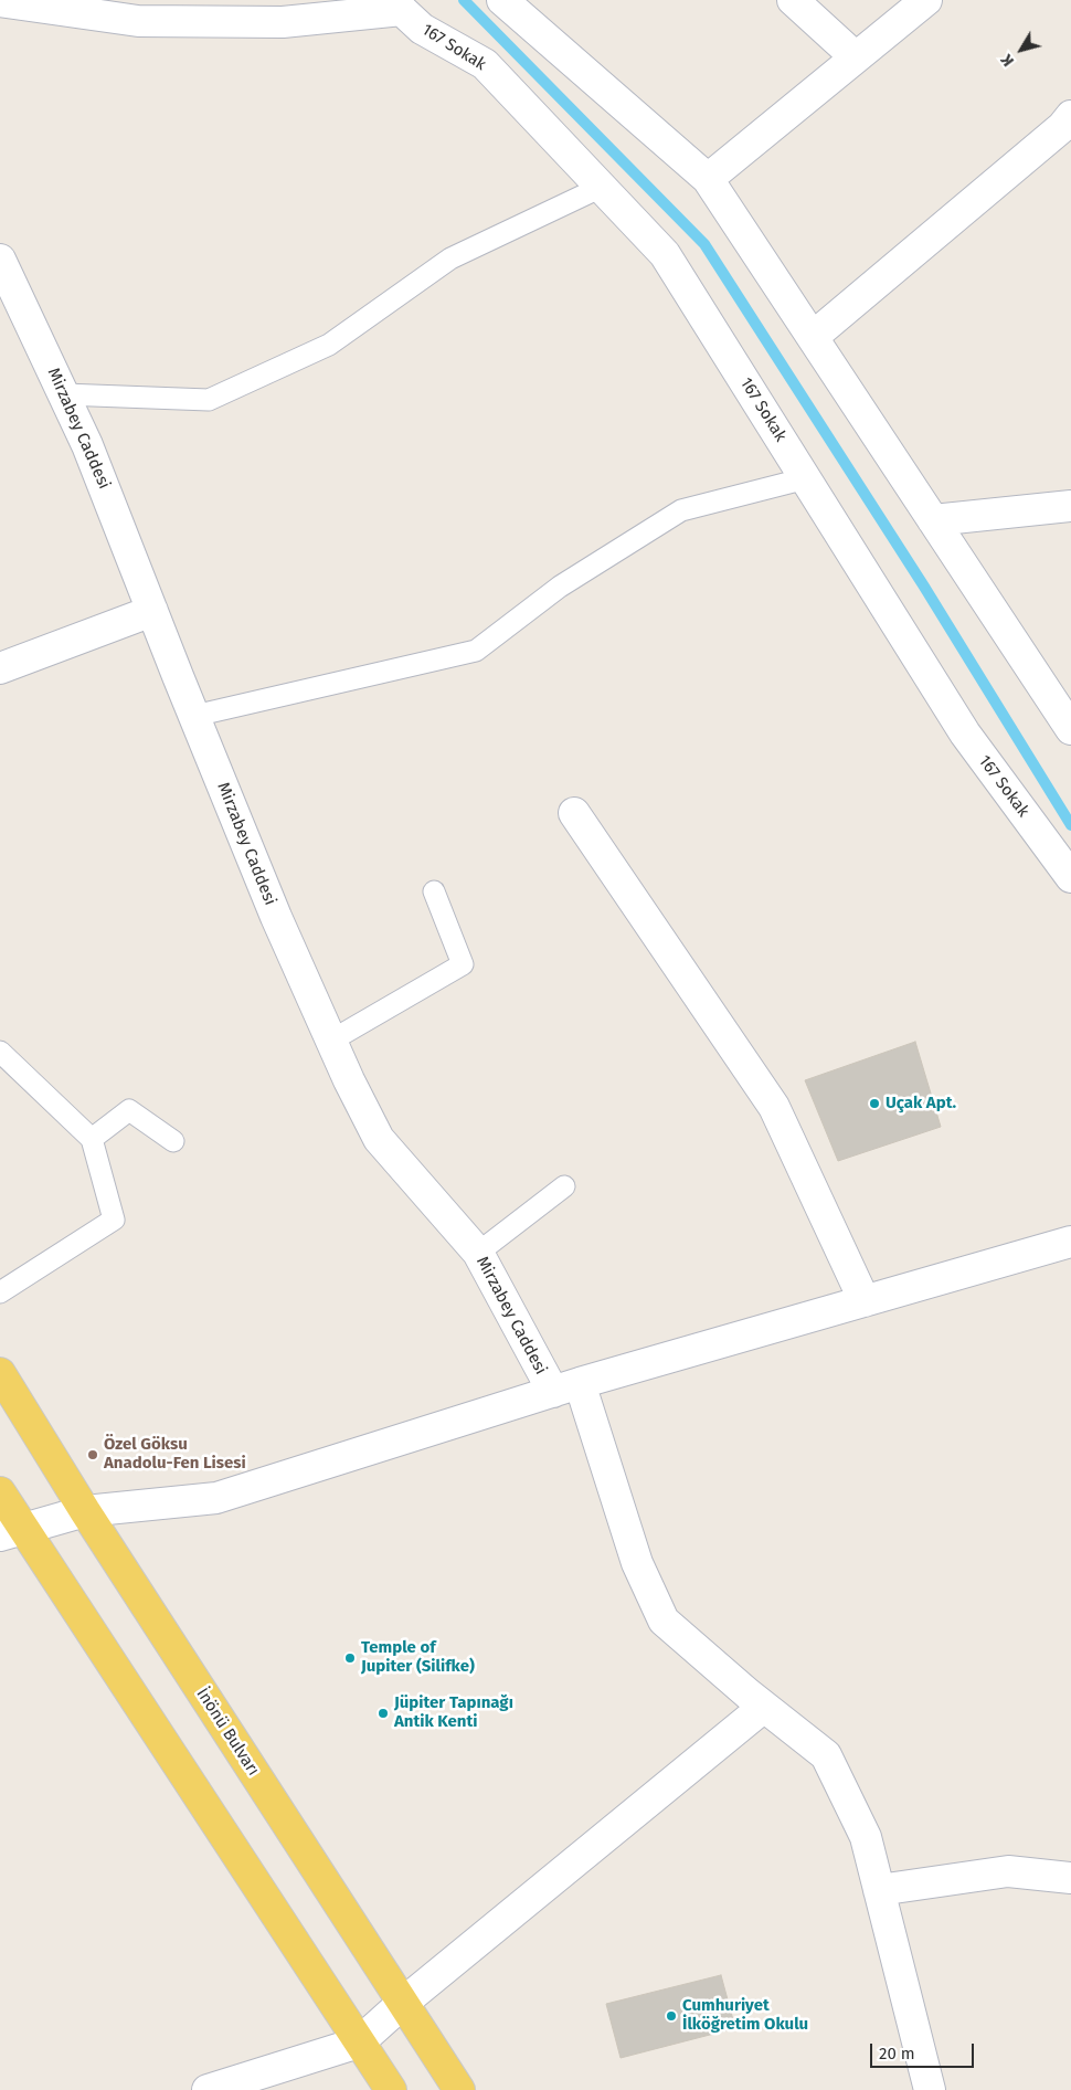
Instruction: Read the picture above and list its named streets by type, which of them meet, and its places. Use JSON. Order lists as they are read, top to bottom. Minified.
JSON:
{"streets":{"main road":["İnönü Bulvarı"],"street":["167 Sokak","Mirzabey Caddesi"]},"places":["Uçak Apt.","Özel Göksu Anadolu-Fen Lisesi","Temple of Jupiter (Silifke)","Jüpiter Tapınağı Antik Kenti","Cumhuriyet İlköğretim Okulu"],"scale_bar":"20 m","north":"bottom left"}
